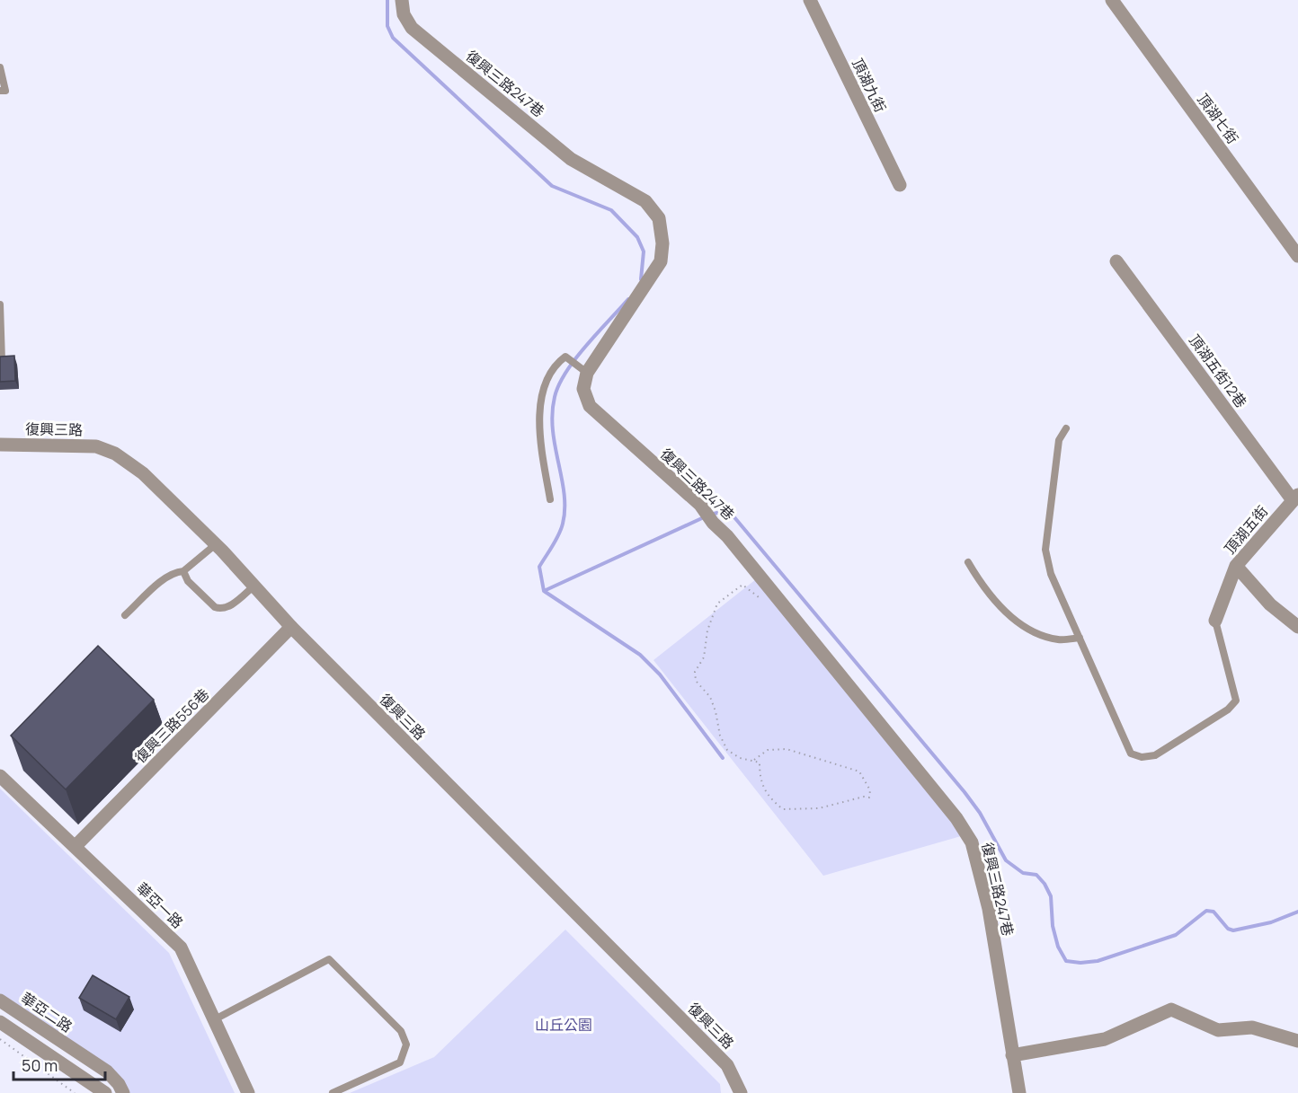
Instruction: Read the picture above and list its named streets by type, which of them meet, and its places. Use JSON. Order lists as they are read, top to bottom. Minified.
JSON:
{"streets":{"street":["復興三路247巷","頂湖九街","頂湖七街","頂湖五街12巷","復興三路","頂湖五街","復興三路556巷","華亞一路","華亞二路"]},"crossings":[["頂湖五街12巷","頂湖五街"],["復興三路","復興三路556巷"],["復興三路556巷","華亞一路"]],"parks":["山丘公園"],"scale_bar":"50 m"}
